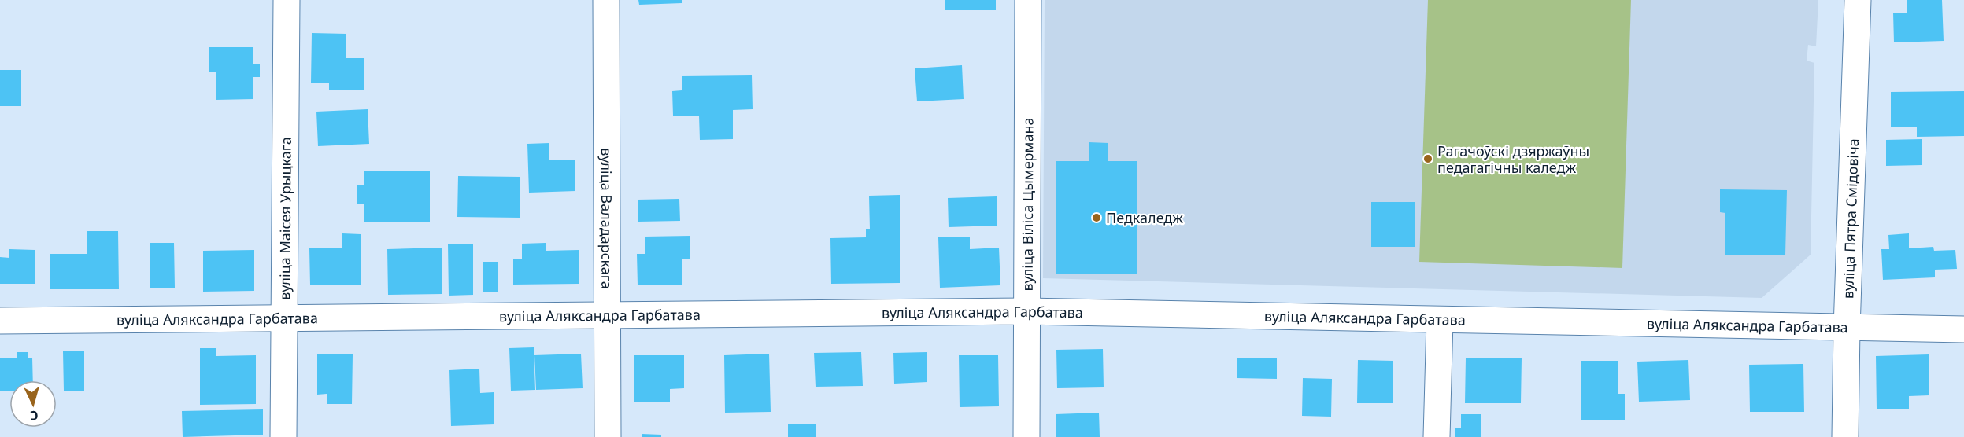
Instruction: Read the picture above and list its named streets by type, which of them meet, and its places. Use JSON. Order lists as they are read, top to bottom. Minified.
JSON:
{"streets":{"street":["вуліца Віліса Цымермана","вуліца Маісея Урыцкага","вуліца Валадарскага","вуліца Пятра Смідовіча","вуліца Аляксандра Гарбатава"]},"crossings":[["вуліца Віліса Цымермана","вуліца Аляксандра Гарбатава"],["вуліца Маісея Урыцкага","вуліца Аляксандра Гарбатава"],["вуліца Валадарскага","вуліца Аляксандра Гарбатава"],["вуліца Пятра Смідовіча","вуліца Аляксандра Гарбатава"]],"places":["Рагачоўскі дзяржаўны педагагічны каледж","Педкаледж"],"north":"bottom"}
